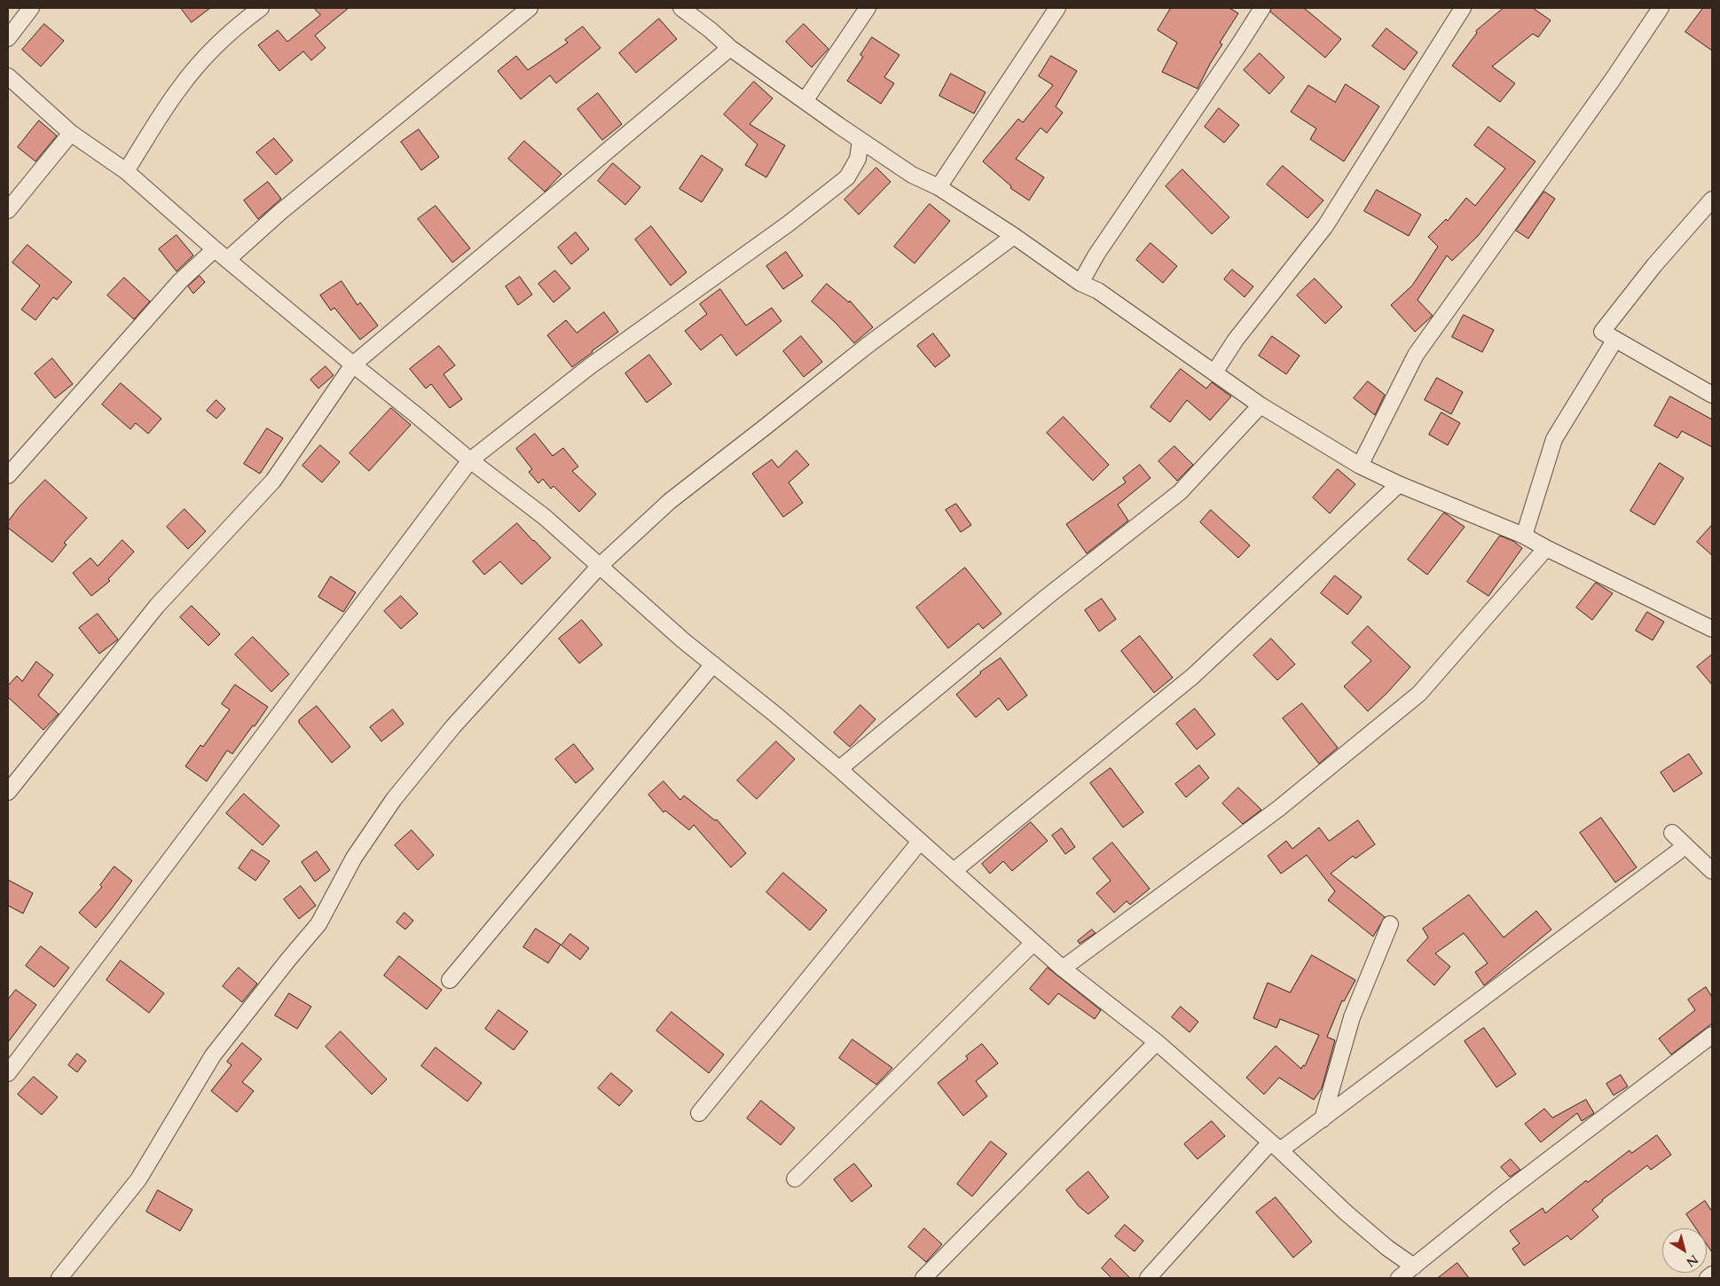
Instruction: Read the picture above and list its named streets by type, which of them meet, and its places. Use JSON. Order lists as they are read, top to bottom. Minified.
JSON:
{"north":"bottom right"}
